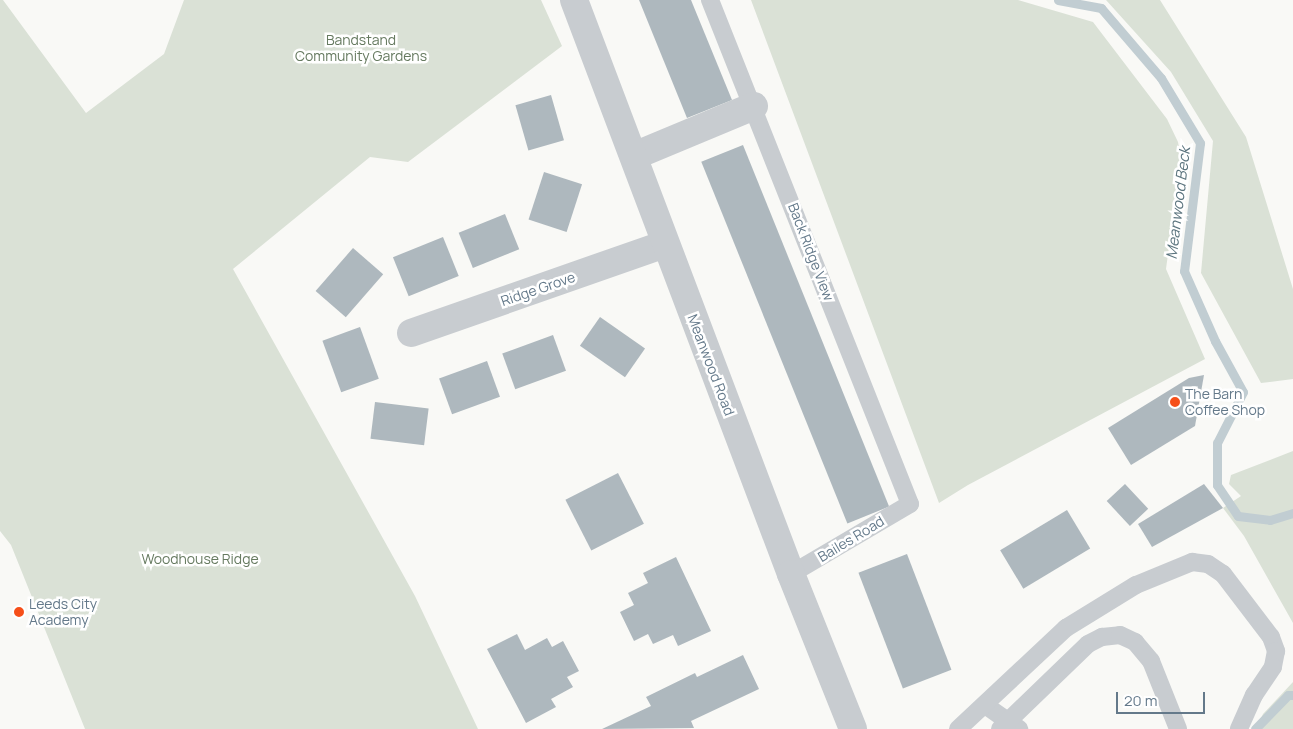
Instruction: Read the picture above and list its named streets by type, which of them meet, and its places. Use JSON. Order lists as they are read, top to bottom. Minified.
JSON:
{"streets":{"street":["Ridge Grove","Meanwood Road"],"lane":["Back Ridge View","Bailes Road"]},"crossings":[["Back Ridge View","Bailes Road"],["Ridge Grove","Meanwood Road"],["Meanwood Road","Bailes Road"]],"water":["Meanwood Beck"],"parks":["Bandstand Community Gardens","Woodhouse Ridge"],"places":["The Barn Coffee Shop","Leeds City Academy"],"scale_bar":"20 m"}
